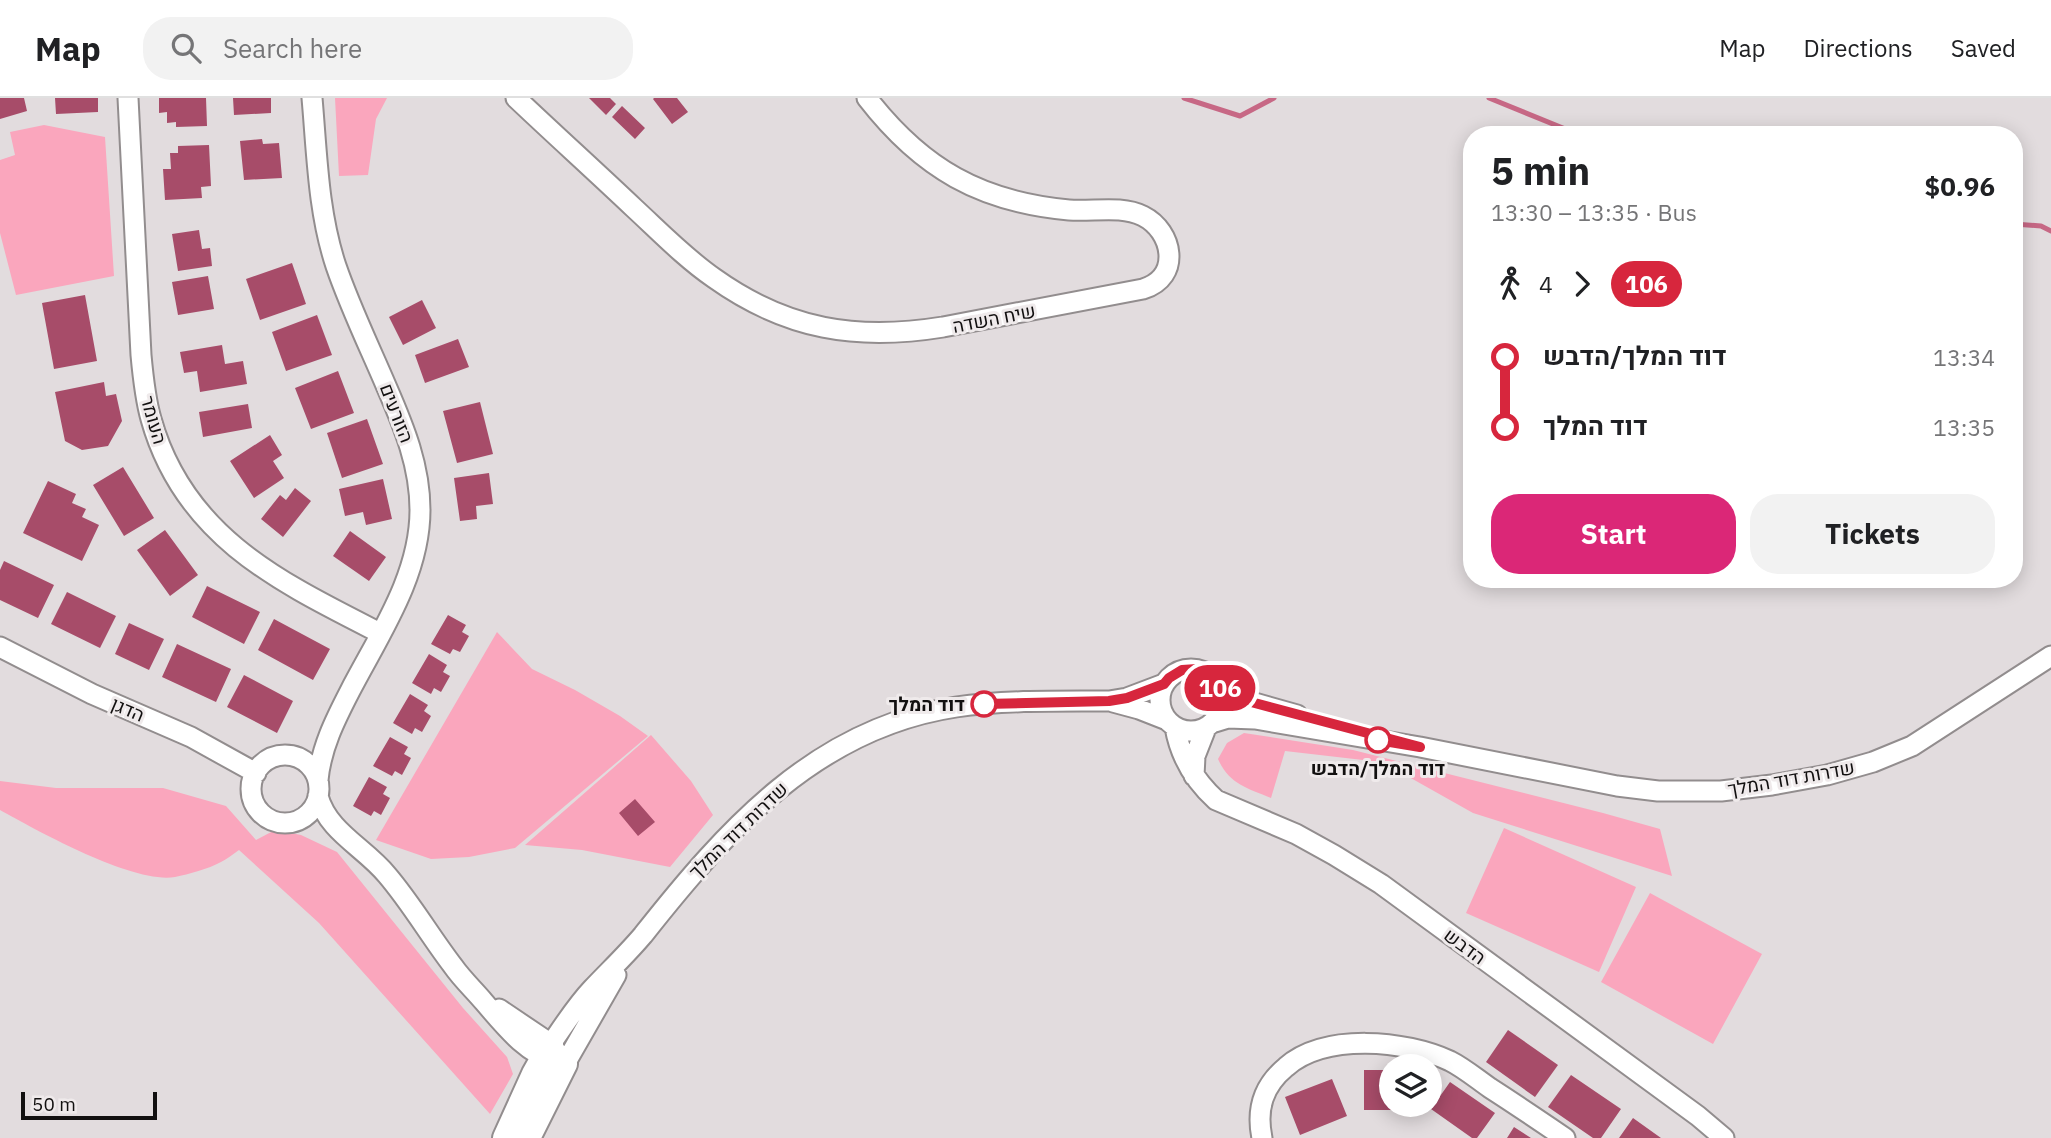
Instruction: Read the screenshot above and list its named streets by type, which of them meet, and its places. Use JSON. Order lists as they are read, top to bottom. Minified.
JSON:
{"streets":{"street":["שיח השדה","הזורעים","העומר","הדגן","שדרות דוד המלך","הדבש"]},"crossings":[["הזורעים","העומר"],["שדרות דוד המלך","הדבש"]],"places":["דוד המלך","דוד המלך/הדבש"],"lines":["bus line 106"],"scale_bar":"50 m","page":{"header":"Map","search":"Search here","nav":["Map","Directions","Saved"],"on_map":"106","heading":["5 min","13:30 – 13:35 · Bus","$0.96"],"legs":["4","106"],"list":[{"name":"דוד המלך/הדבש","value":"13:34"},{"name":"דוד המלך","value":"13:35"}],"buttons":["Start","Tickets"],"scale":"50 m"}}
